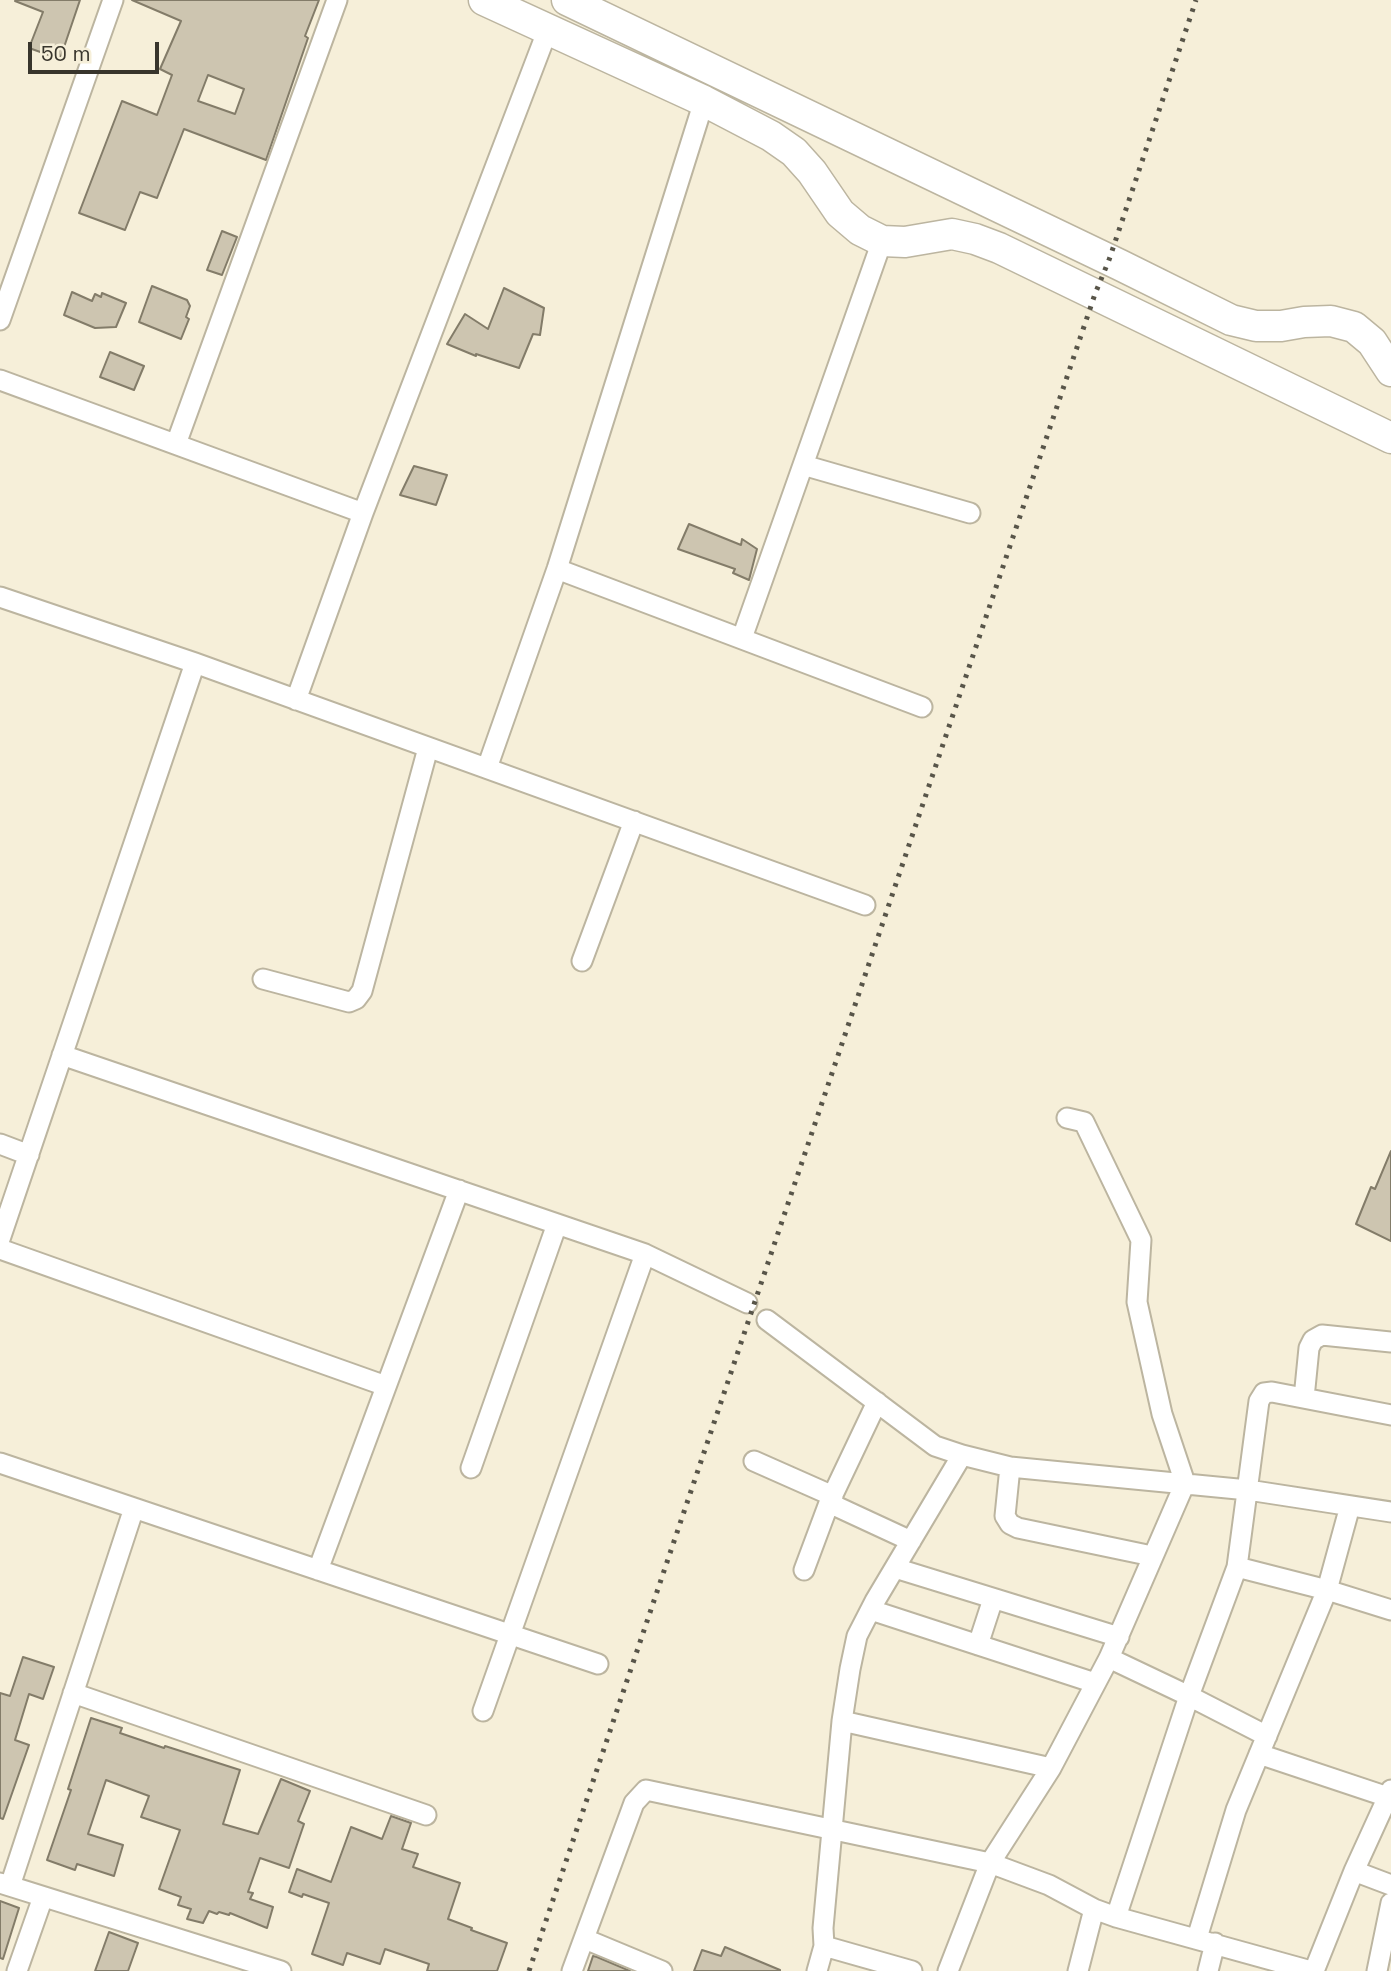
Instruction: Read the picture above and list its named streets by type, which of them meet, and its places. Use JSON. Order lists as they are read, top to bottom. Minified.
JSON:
{"scale_bar":"50 m"}
